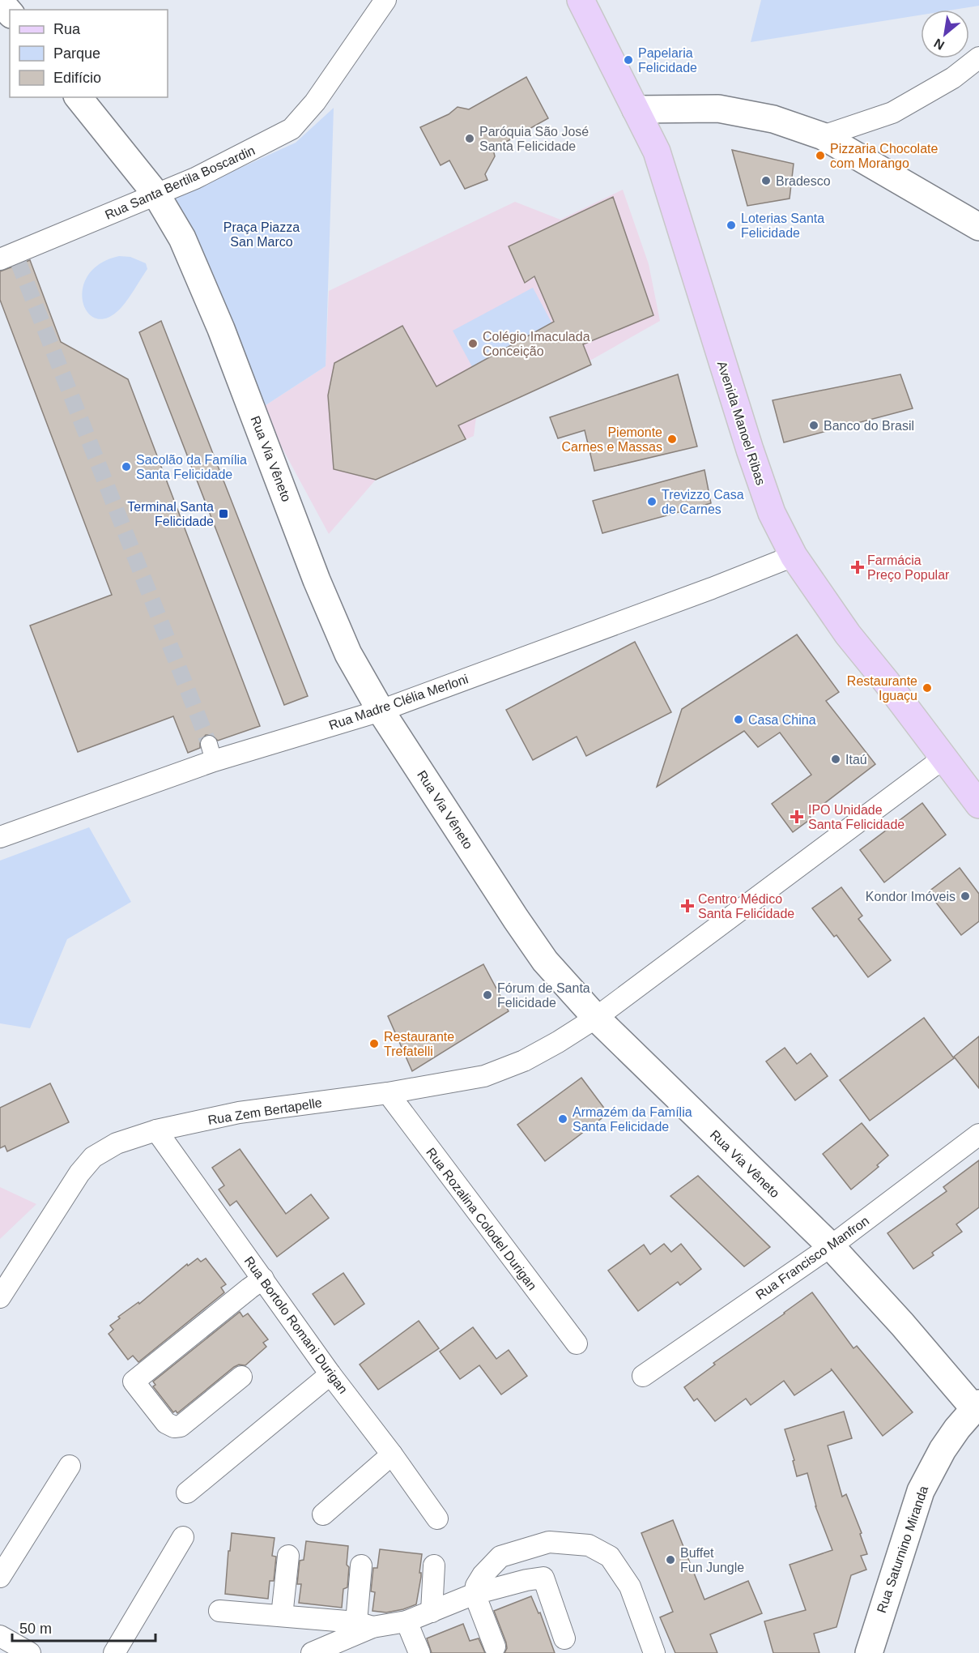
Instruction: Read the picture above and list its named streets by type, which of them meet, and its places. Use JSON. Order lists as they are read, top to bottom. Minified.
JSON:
{"streets":{"main road":["Avenida Manoel Ribas","Rua Via Vêneto","Rua Saturnino Miranda"],"street":["Rua Santa Bertila Boscardin","Rua Madre Clélia Merloni","Rua Zem Bertapelle","Rua Rozalina Colodel Durigan","Rua Francisco Manfron","Rua Bortolo Romani Durigan"]},"crossings":[["Rua Santa Bertila Boscardin","Rua Via Vêneto"],["Avenida Manoel Ribas","Rua Madre Clélia Merloni"],["Avenida Manoel Ribas","Rua Zem Bertapelle"],["Rua Via Vêneto","Rua Madre Clélia Merloni"],["Rua Via Vêneto","Rua Zem Bertapelle"],["Rua Via Vêneto","Rua Francisco Manfron"],["Rua Via Vêneto","Rua Saturnino Miranda"],["Rua Zem Bertapelle","Rua Rozalina Colodel Durigan"],["Rua Zem Bertapelle","Rua Bortolo Romani Durigan"]],"parks":["Praça Piazza San Marco"],"places":{"other":["Papelaria Felicidade","Paróquia São José Santa Felicidade","Pizzaria Chocolate com Morango","Bradesco","Loterias Santa Felicidade","Colégio Imaculada Conceição","Banco do Brasil","Piemonte Carnes e Massas","Sacolão da Família Santa Felicidade","Trevizzo Casa de Carnes","Restaurante Iguaçu","Casa China","Itaú","Kondor Imóveis","Fórum de Santa Felicidade","Restaurante Trefatelli","Armazém da Família Santa Felicidade","Buffet Fun Jungle"],"transit":["Terminal Santa Felicidade"],"health":["Farmácia Preço Popular","IPO Unidade Santa Felicidade","Centro Médico Santa Felicidade"]},"legend":["Rua","Parque","Edifício"],"scale_bar":"50 m","north":"bottom left"}
